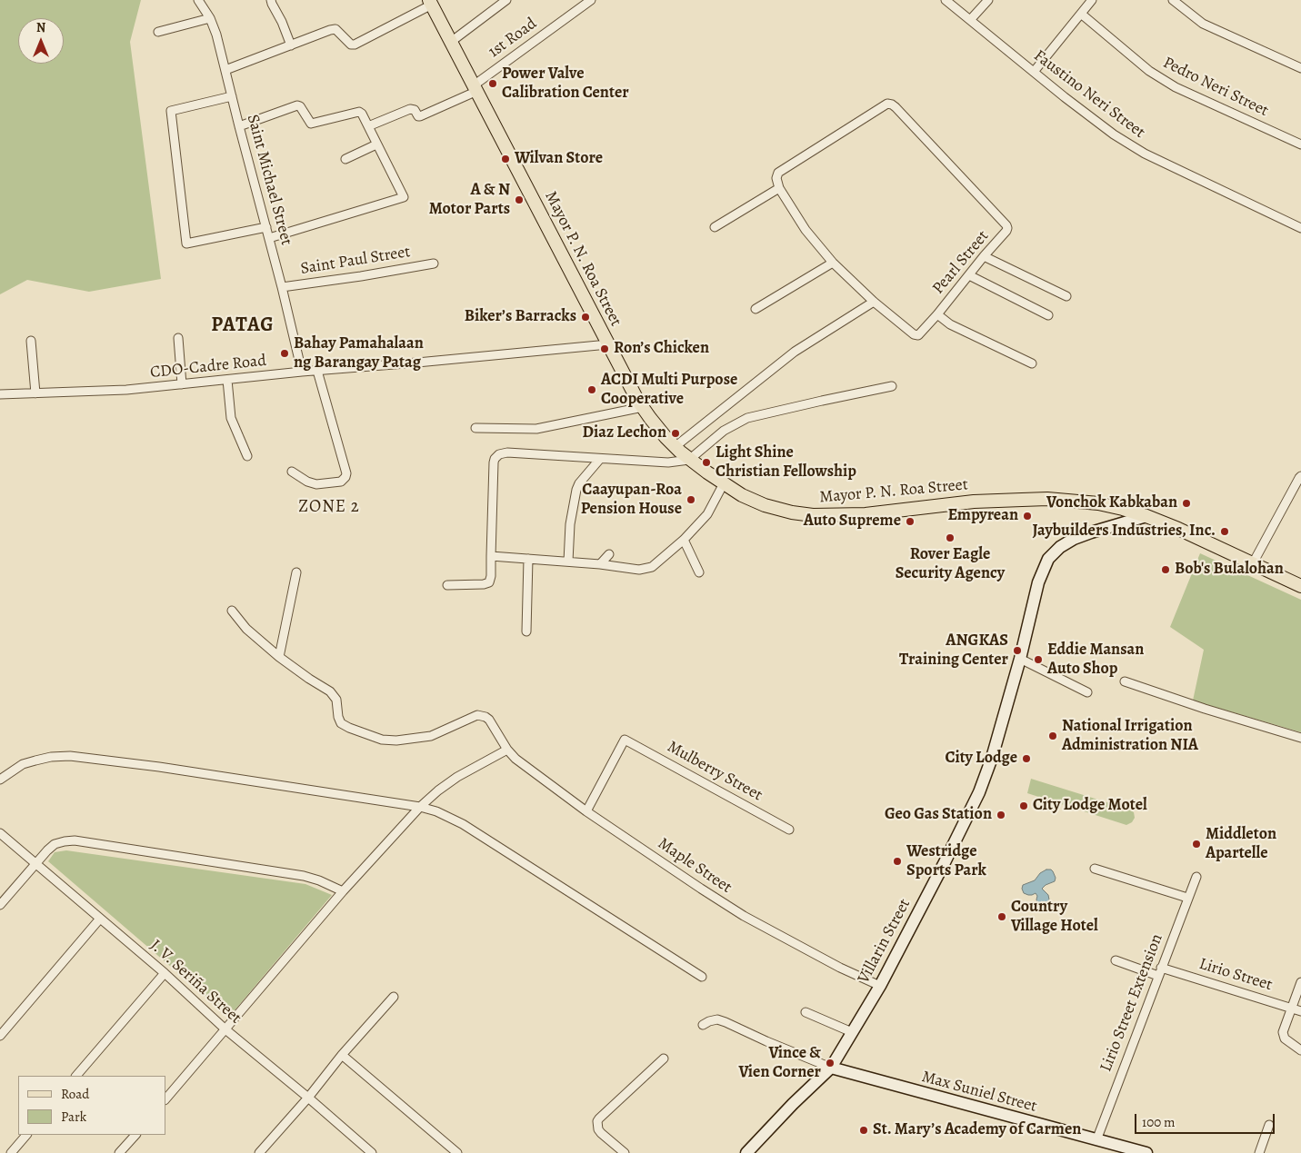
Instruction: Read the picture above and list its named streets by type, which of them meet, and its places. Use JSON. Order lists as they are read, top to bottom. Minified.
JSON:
{"streets":{"main road":["Mayor P. N. Roa Street","Villarin Street","Max Suniel Street"],"street":["1st Road","Pedro Neri Street","Faustino Neri Street","Saint Michael Street","Saint Paul Street","Pearl Street","CDO-Cadre Road","Mulberry Street","Maple Street","Lirio Street","J. V. Seriña Street","Lirio Street Extension"]},"crossings":[["1st Road","Mayor P. N. Roa Street"],["Saint Michael Street","Saint Paul Street"],["Saint Michael Street","CDO-Cadre Road"],["Mayor P. N. Roa Street","CDO-Cadre Road"],["Mayor P. N. Roa Street","Villarin Street"],["Mulberry Street","Maple Street"],["Maple Street","Villarin Street"],["Villarin Street","Max Suniel Street"],["Lirio Street","Lirio Street Extension"],["Lirio Street Extension","Max Suniel Street"]],"districts":["PATAG","ZONE 2"],"places":["Power Valve Calibration Center","Wilvan Store","A & N Motor Parts","Biker’s Barracks","Ron’s Chicken","Bahay Pamahalaan ng Barangay Patag","ACDI Multi Purpose Cooperative","Diaz Lechon","Light Shine Christian Fellowship","Caayupan-Roa Pension House","Vonchok Kabkaban","Empyrean","Auto Supreme","Jaybuilders Industries, Inc.","Rover Eagle Security Agency","Bob's Bulalohan","ANGKAS Training Center","Eddie Mansan Auto Shop","National Irrigation Administration NIA","City Lodge","City Lodge Motel","Geo Gas Station","Middleton Apartelle","Westridge Sports Park","Country Village Hotel","Vince & Vien Corner","St. Mary’s Academy of Carmen"],"legend":["Road","Park"],"scale_bar":"100 m","north":"top"}
